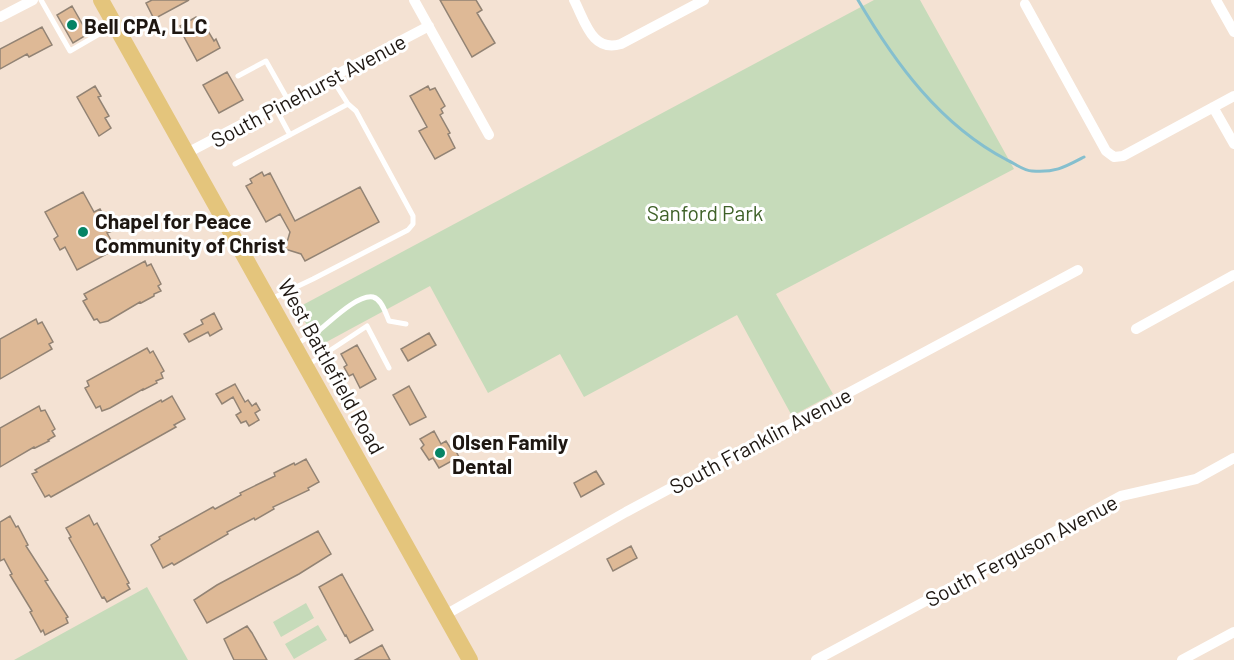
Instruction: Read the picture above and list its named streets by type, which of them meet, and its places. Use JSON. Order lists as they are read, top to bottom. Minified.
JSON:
{"streets":{"main road":["West Battlefield Road"],"street":["South Pinehurst Avenue","South Franklin Avenue","South Ferguson Avenue"]},"crossings":[["South Pinehurst Avenue","West Battlefield Road"],["West Battlefield Road","South Franklin Avenue"]],"parks":["Sanford Park"],"places":["Bell CPA, LLC","Chapel for Peace Community of Christ","Olsen Family Dental"]}
